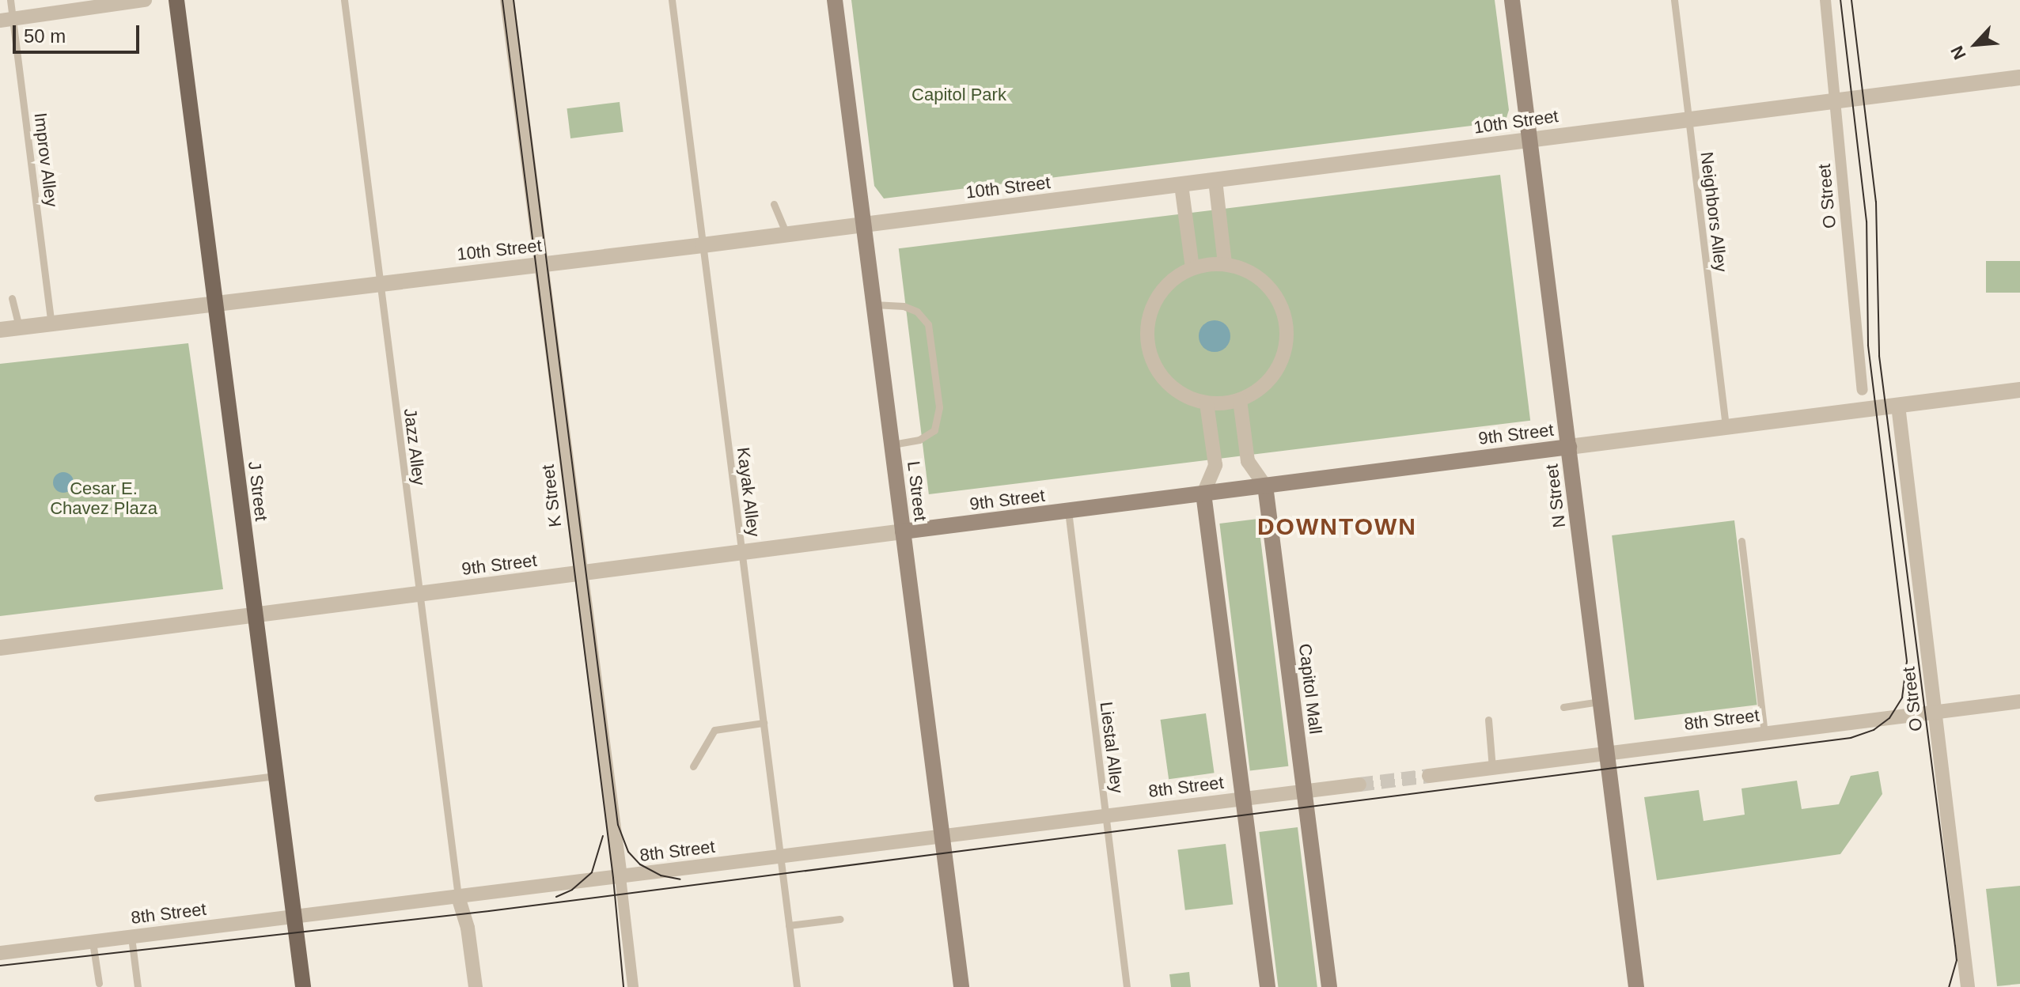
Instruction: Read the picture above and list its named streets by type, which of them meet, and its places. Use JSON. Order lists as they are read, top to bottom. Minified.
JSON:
{"streets":{"main road":["9th Street","J Street","L Street","N Street","Capitol Mall"],"street":["10th Street","O Street","K Street","8th Street"],"lane":["Improv Alley","Neighbors Alley","Jazz Alley","Kayak Alley","Liestal Alley"]},"crossings":[["10th Street","Improv Alley"],["10th Street","O Street"],["10th Street","Neighbors Alley"],["10th Street","Jazz Alley"],["10th Street","J Street"],["10th Street","L Street"],["10th Street","Kayak Alley"],["10th Street","K Street"],["10th Street","N Street"],["O Street","9th Street"],["O Street","8th Street"],["Neighbors Alley","9th Street"],["9th Street","Jazz Alley"],["9th Street","J Street"],["9th Street","L Street"],["9th Street","Kayak Alley"],["9th Street","K Street"],["9th Street","N Street"],["9th Street","Capitol Mall"],["9th Street","Liestal Alley"],["Jazz Alley","8th Street"],["J Street","8th Street"],["L Street","8th Street"],["Kayak Alley","8th Street"],["K Street","8th Street"],["N Street","8th Street"],["Capitol Mall","8th Street"],["8th Street","Liestal Alley"]],"districts":["DOWNTOWN"],"parks":["Capitol Park","Cesar E. Chavez Plaza"],"scale_bar":"50 m","north":"bottom left"}
